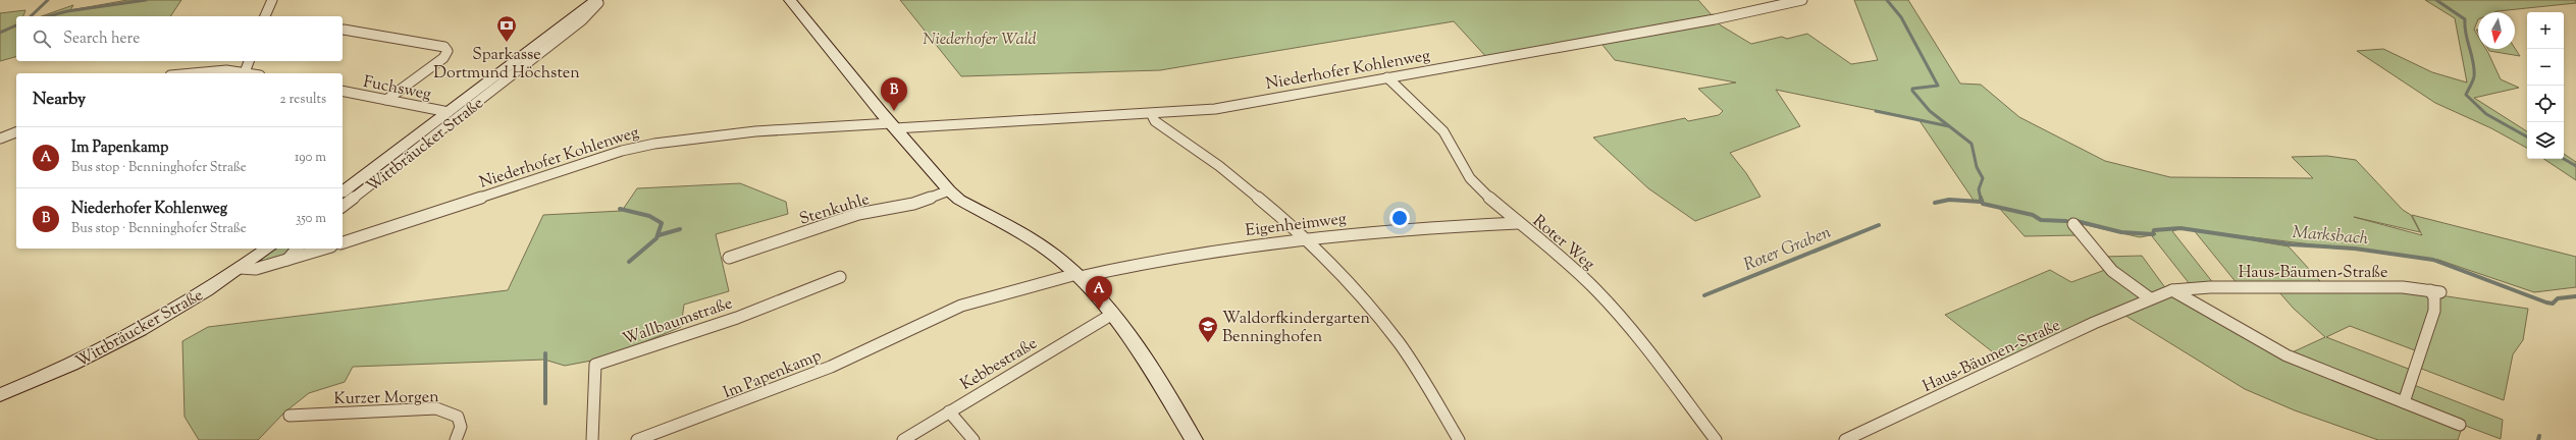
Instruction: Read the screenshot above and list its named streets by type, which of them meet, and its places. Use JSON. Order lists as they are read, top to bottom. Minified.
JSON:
{"streets":{"main road":["Wittbräucker Straße"],"street":["Niederhofer Kohlenweg","Fuchsweg","Stenkuhle","Eigenheimweg","Roter Weg","Haus-Bäumen-Straße","Wallbaumstraße","Kebbestraße","Im Papenkamp","Kurzer Morgen"]},"crossings":[["Niederhofer Kohlenweg","Roter Weg"],["Fuchsweg","Wittbräucker Straße"],["Eigenheimweg","Roter Weg"],["Eigenheimweg","Im Papenkamp"]],"water":["Marksbach","Roter Graben"],"parks":["Niederhofer Wald"],"places":{"bank":["Sparkasse Dortmund Höchsten"],"school or university":["Waldorfkindergarten Benninghofen"]},"north":"bottom","page":{"map_buttons":["+","−"],"search":"Search here","heading":["Nearby","2 results"],"pins":["B","A"],"list":[{"mark":"A","name":"Im Papenkamp","note":"Bus stop · Benninghofer Straße","value":"190 m"},{"mark":"B","name":"Niederhofer Kohlenweg","note":"Bus stop · Benninghofer Straße","value":"350 m"}]}}
